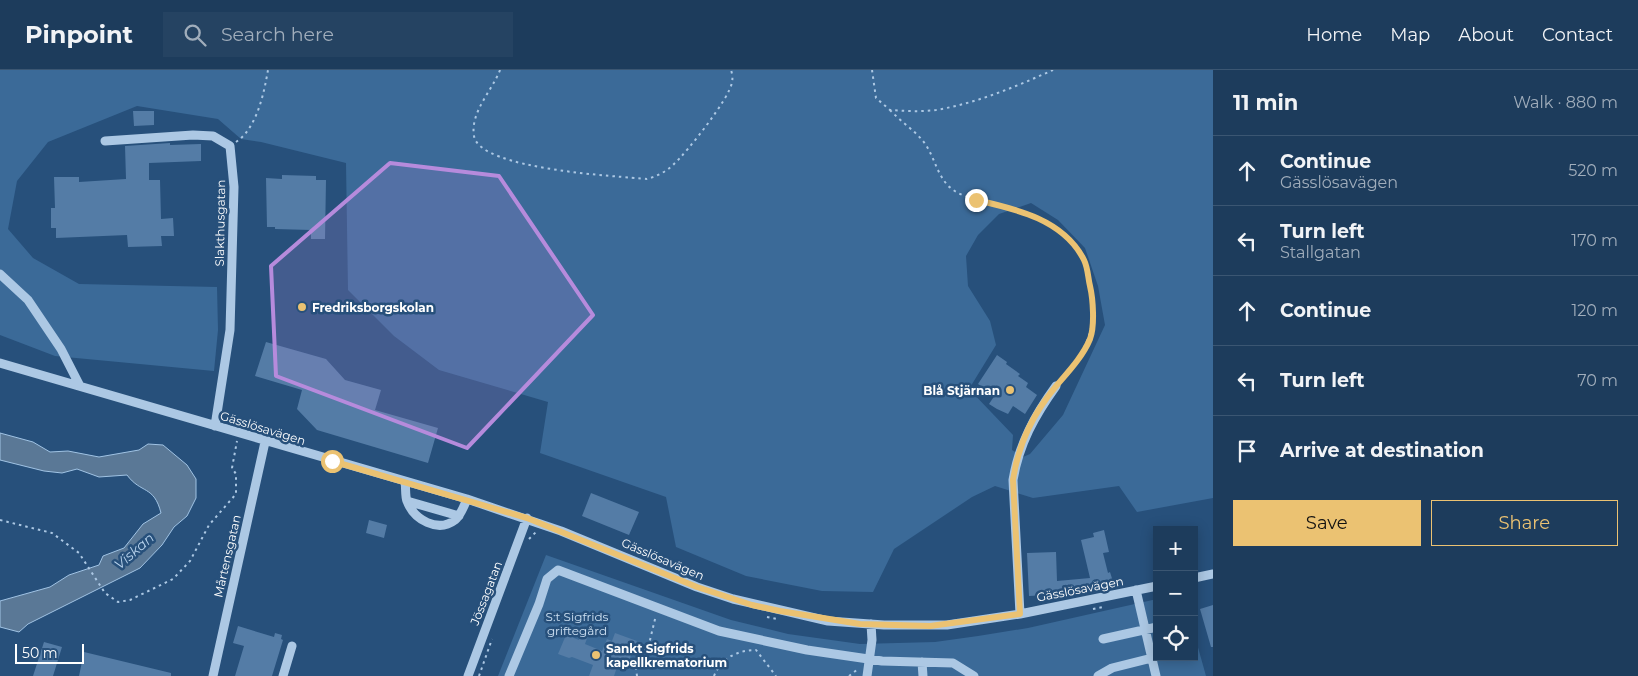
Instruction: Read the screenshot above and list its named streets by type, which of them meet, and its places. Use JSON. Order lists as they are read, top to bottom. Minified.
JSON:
{"streets":{"street":["Slakthusgatan","Gässlösavägen","Mårtensgatan","Jössagatan"]},"crossings":[["Slakthusgatan","Gässlösavägen"],["Gässlösavägen","Mårtensgatan"],["Gässlösavägen","Jössagatan"]],"water":["Viskan"],"parks":["S:t Sigfrids griftegård"],"places":["Fredriksborgskolan","Blå Stjärnan","Sankt Sigfrids kapellkrematorium"],"scale_bar":"50 m","page":{"header":"Pinpoint","search":"Search here","nav":["Home","Map","About","Contact"],"heading":["11 min","Walk · 880 m"],"list":[["Continue","Gässlösavägen","520 m"],["Turn left","Stallgatan","170 m"],["Continue","120 m"],["Turn left","70 m"],"Arrive at destination"],"buttons":["Save","Share"],"map_buttons":["+","−"],"scale":"50 m"}}
